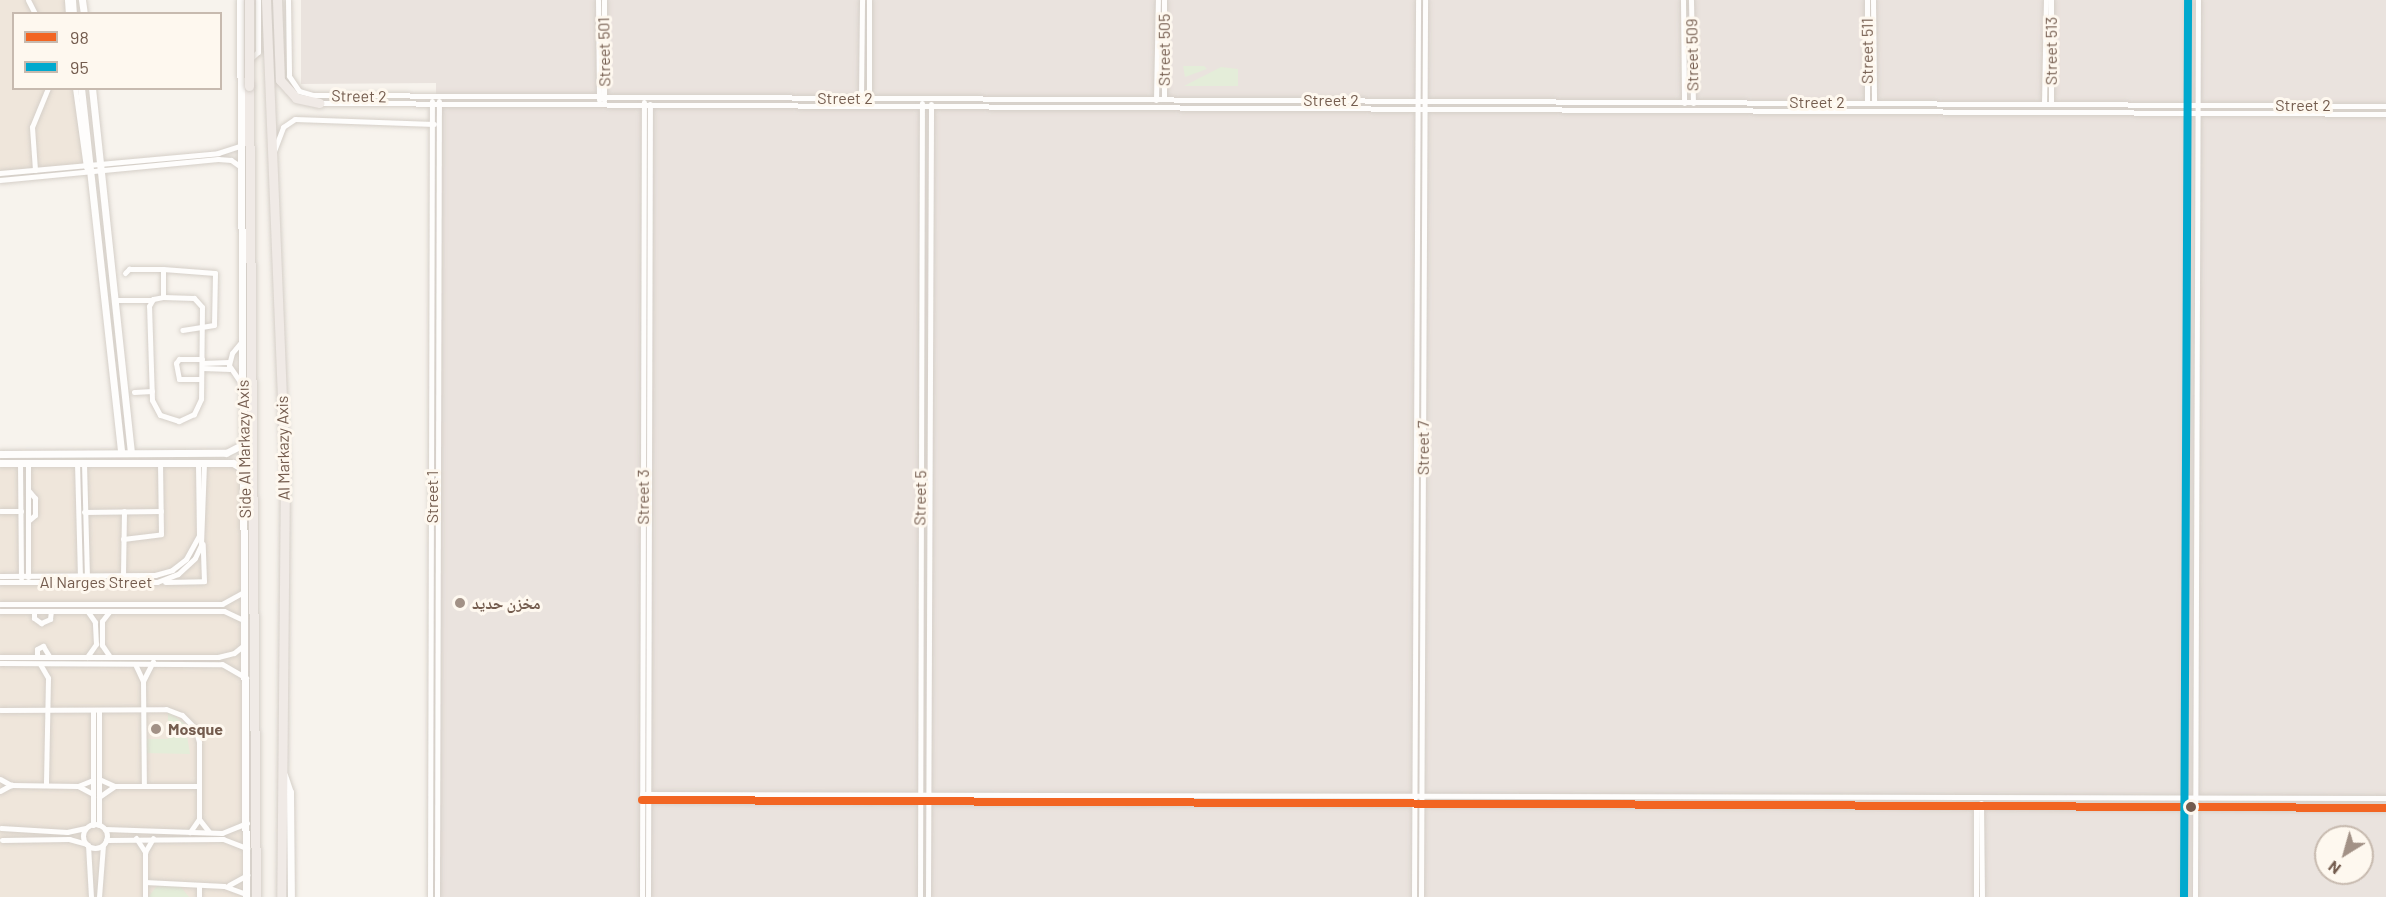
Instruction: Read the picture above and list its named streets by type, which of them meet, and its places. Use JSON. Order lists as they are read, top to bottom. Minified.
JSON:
{"streets":{"highway":["Al Markazy Axis"],"street":["Street 505","Street 511","Street 513","Street 501","Street 509","Street 2","Street 7","Side Al Markazy Axis","Street 1","Street 3","Street 5","Al Narges Street"]},"crossings":[["Street 505","Street 2"],["Street 511","Street 2"],["Street 513","Street 2"],["Street 501","Street 2"],["Street 509","Street 2"],["Street 2","Street 7"],["Street 2","Street 1"],["Street 2","Street 3"],["Street 2","Street 5"],["Al Markazy Axis","Side Al Markazy Axis"]],"places":["مخزن حديد","Mosque"],"lines":["transit line 95","transit line 98"],"legend":["98","95"],"north":"bottom left"}
